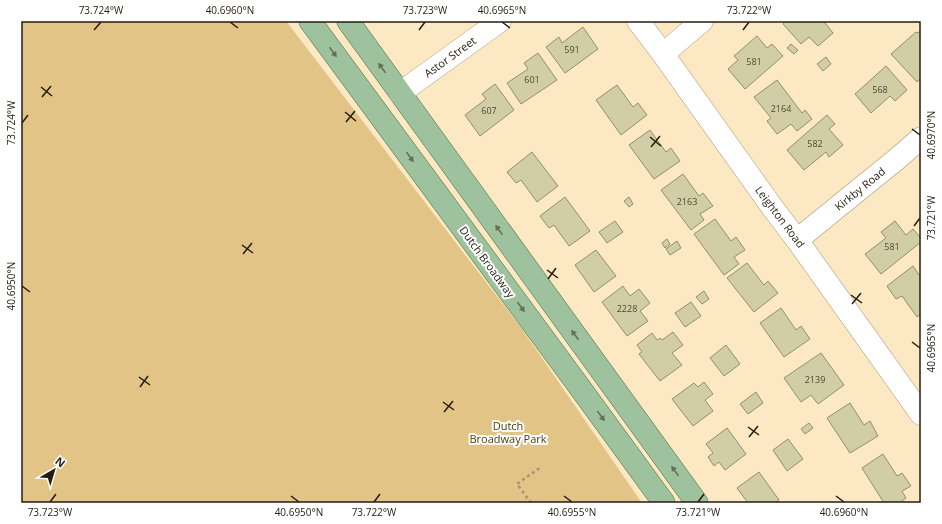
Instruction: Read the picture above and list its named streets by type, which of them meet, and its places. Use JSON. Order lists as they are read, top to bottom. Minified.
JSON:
{"streets":{"main road":["Dutch Broadway"],"street":["Astor Street","Kirkby Road","Leighton Road"]},"crossings":[["Kirkby Road","Leighton Road"]],"parks":["Dutch Broadway Park"],"house_numbers":["591","581","601","568","2164","607","582","2163","581","2228","2139"],"north":"top right","coordinates":["73.724°W","40.6960°N","73.723°W","40.6965°N","73.722°W","40.6970°N","73.721°W","40.6950°N","40.6955°N"]}
